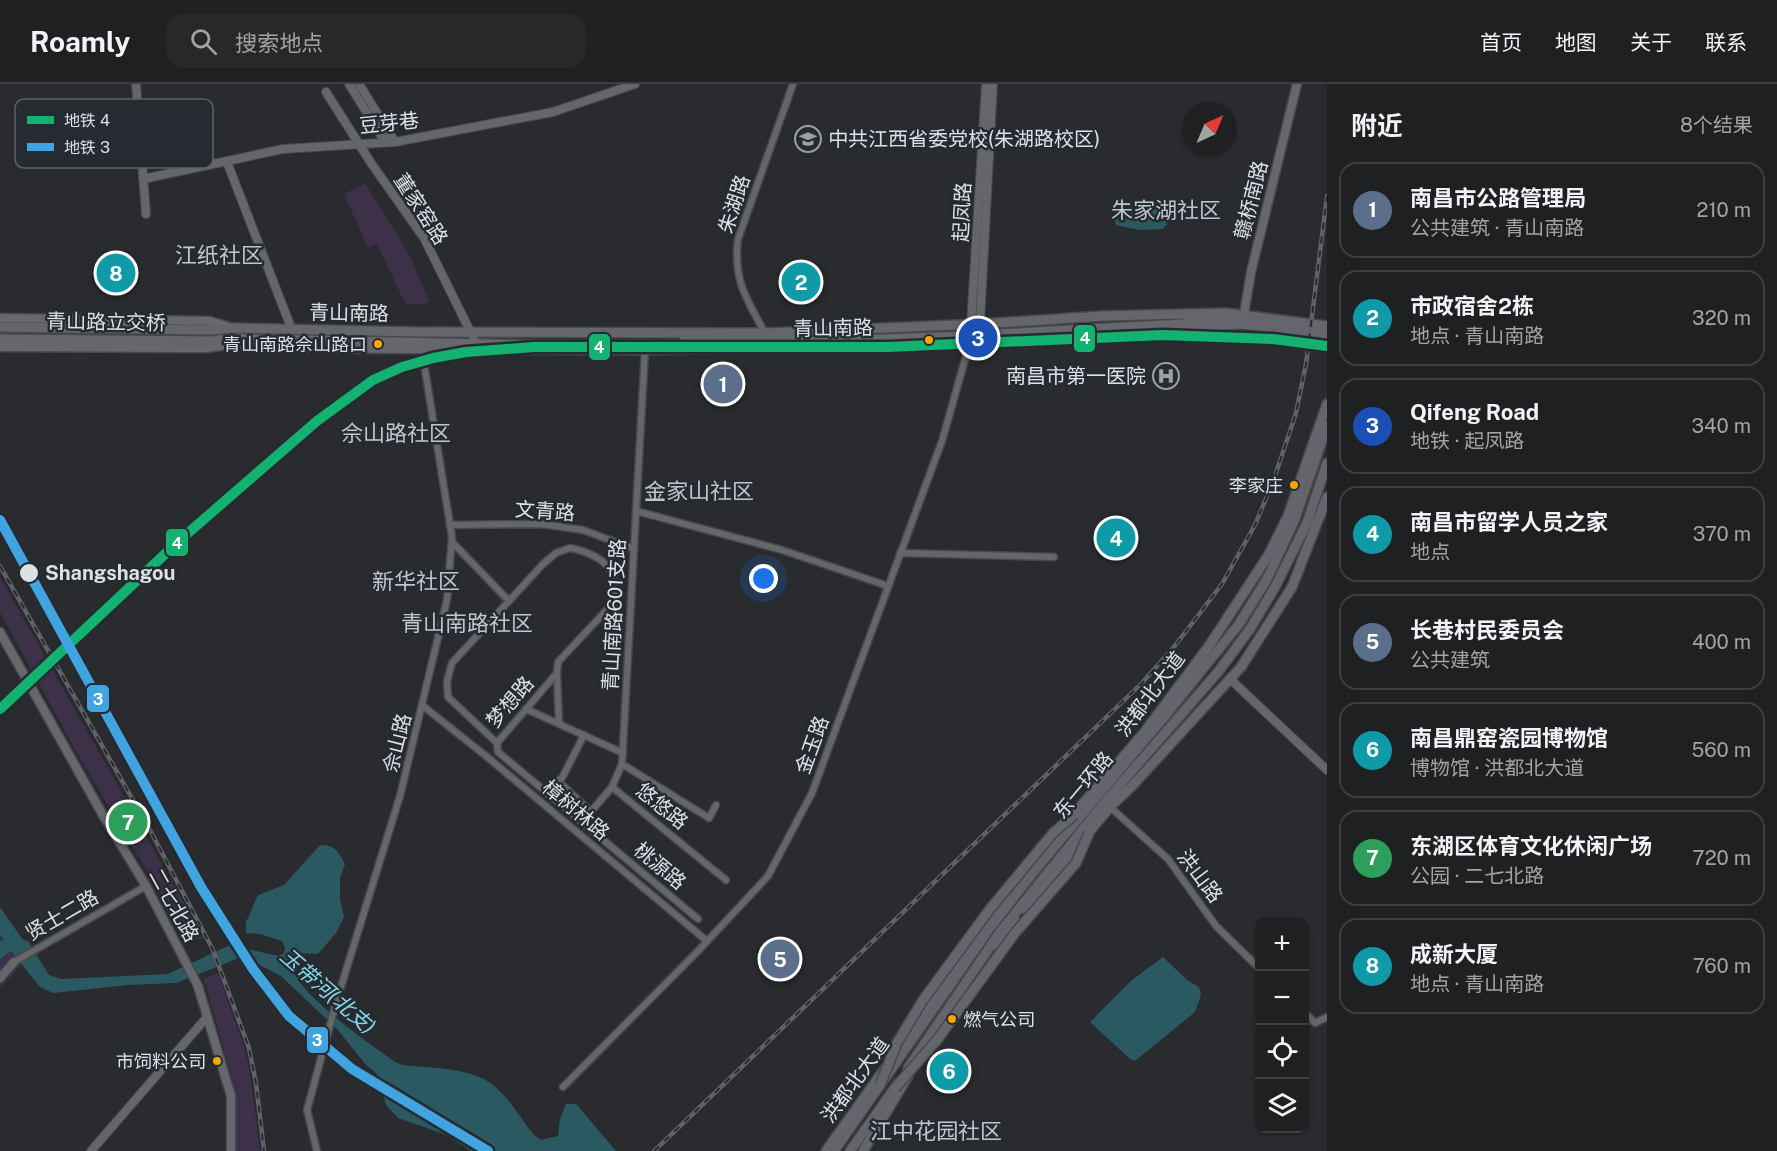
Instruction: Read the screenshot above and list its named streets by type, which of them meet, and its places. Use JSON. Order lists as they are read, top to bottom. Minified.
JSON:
{"streets":{"highway":["东一环路"],"main road":["赣桥南路","青山南路","青山路立交桥","洪都北大道","二七北路"],"street":["豆芽巷","朱湖路","董家窑路","起凤路","文青路","青山南路601支路","梦想路","佘山路","金玉路","悠悠路","樟树林路","桃源路","洪山路","贤士二路"]},"crossings":[["豆芽巷","董家窑路"],["赣桥南路","青山南路"],["朱湖路","青山南路"],["董家窑路","青山南路"],["起凤路","青山南路"],["起凤路","金玉路"],["青山南路","青山路立交桥"],["青山南路","青山南路601支路"],["青山南路","佘山路"],["青山南路","金玉路"],["文青路","青山南路601支路"],["文青路","佘山路"],["青山南路601支路","悠悠路"],["洪都北大道","洪山路"],["梦想路","桃源路"],["佘山路","樟树林路"],["金玉路","樟树林路"],["悠悠路","桃源路"],["二七北路","贤士二路"]],"districts":["朱家湖社区","江纸社区","佘山路社区","金家山社区","新华社区","青山南路社区","江中花园社区"],"water":["玉带河(北支)"],"places":{"school or university":["中共江西省委党校(朱湖路校区)"],"other":["青山南路佘山路口","李家庄","Shangshagou","燃气公司","市饲料公司"],"hospital":["南昌市第一医院"]},"lines":["metro line 4","metro line 3"],"legend":["地铁 4","地铁 3"],"north":"top right","page":{"header":"Roamly","search":"搜索地点","nav":["首页","地图","关于","联系"],"heading":["附近","8个结果"],"list":[{"mark":"1","name":"南昌市公路管理局","note":"公共建筑 · 青山南路","value":"210 m"},{"mark":"2","name":"市政宿舍2栋","note":"地点 · 青山南路","value":"320 m"},{"mark":"3","name":"Qifeng Road","note":"地铁 · 起凤路","value":"340 m"},{"mark":"4","name":"南昌市留学人员之家","note":"地点","value":"370 m"},{"mark":"5","name":"长巷村民委员会","note":"公共建筑","value":"400 m"},{"mark":"6","name":"南昌鼎窑瓷园博物馆","note":"博物馆 · 洪都北大道","value":"560 m"},{"mark":"7","name":"东湖区体育文化休闲广场","note":"公园 · 二七北路","value":"720 m"},{"mark":"8","name":"成新大厦","note":"地点 · 青山南路","value":"760 m"}],"pins":["8","2","3","1","4","7","5","6"],"map_buttons":["+","−"]}}
